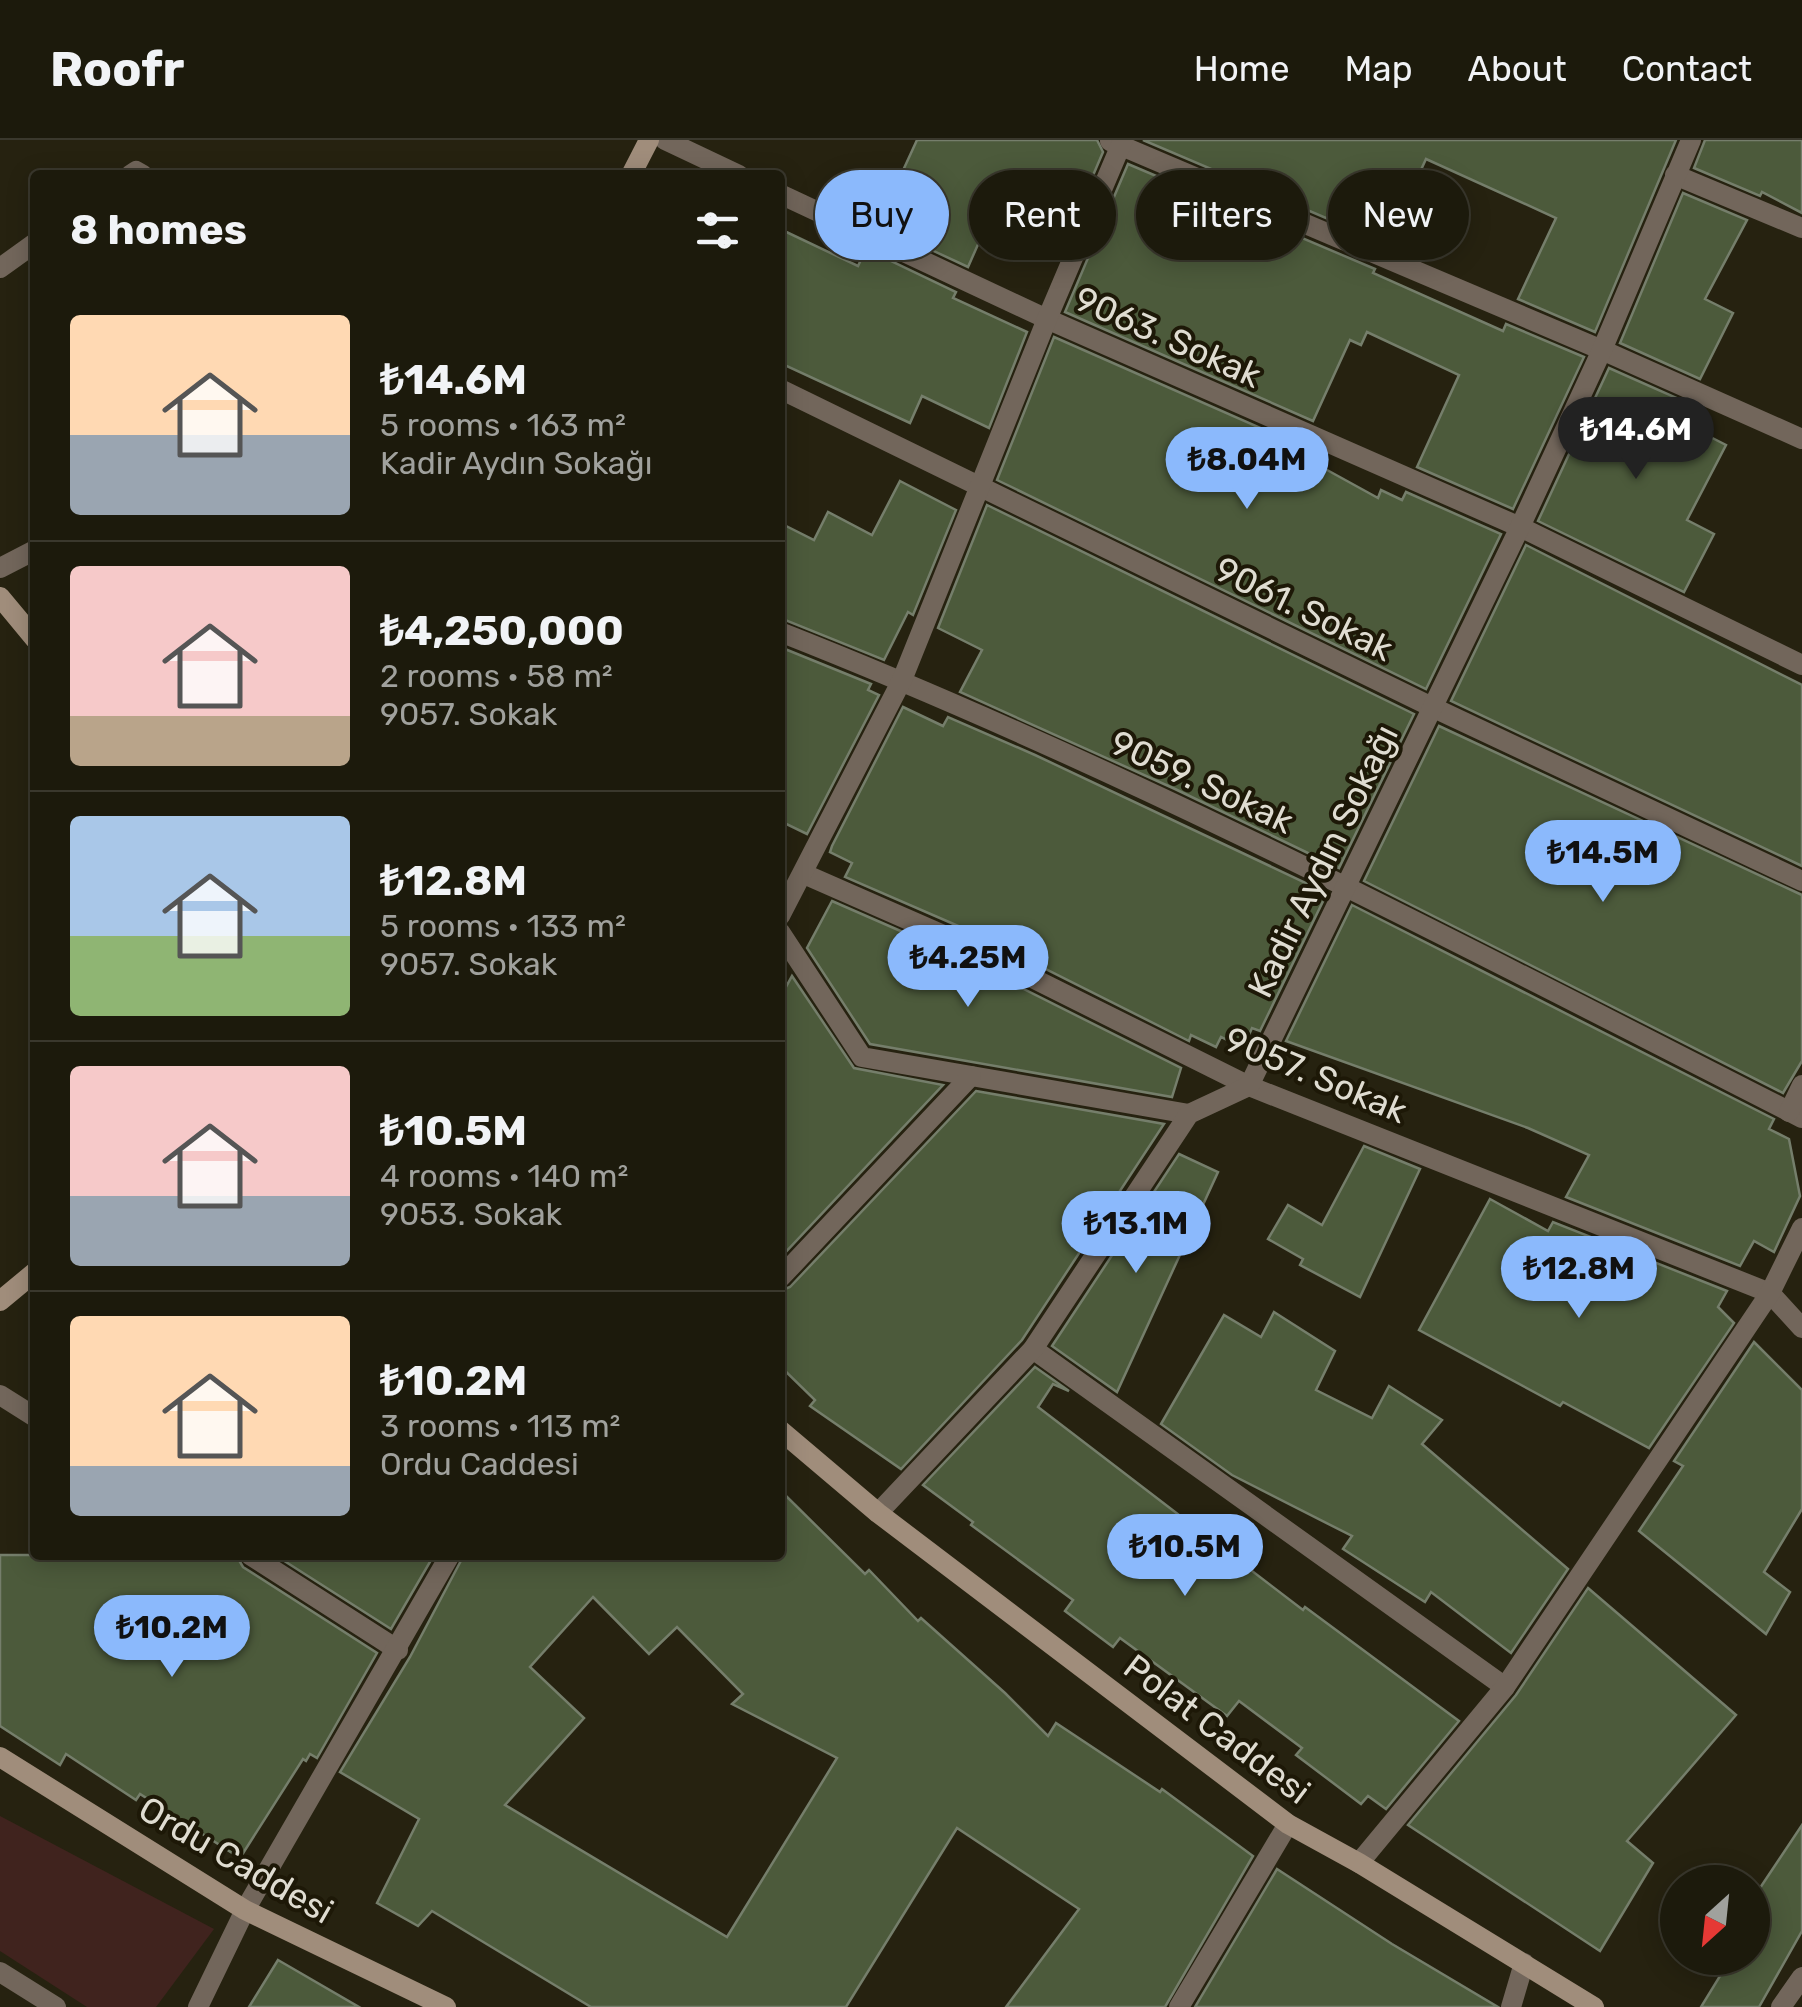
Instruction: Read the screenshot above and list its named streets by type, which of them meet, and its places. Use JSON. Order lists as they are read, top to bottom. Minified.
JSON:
{"streets":{"main road":["Polat Caddesi","Ordu Caddesi"],"street":["9063. Sokak","9061. Sokak","9059. Sokak","Kadir Aydın Sokağı","9057. Sokak"]},"crossings":[["9063. Sokak","Kadir Aydın Sokağı"],["9061. Sokak","Kadir Aydın Sokağı"],["9059. Sokak","Kadir Aydın Sokağı"],["Kadir Aydın Sokağı","9057. Sokak"]],"north":"bottom left","page":{"header":"Roofr","nav":["Home","Map","About","Contact"],"chip":["Buy","Rent","Filters","New"],"heading":"8 homes","list":[{"name":"₺14.6M","note":"5 rooms · 163 m² · Kadir Aydın Sokağı"},{"name":"₺4,250,000","note":"2 rooms · 58 m² · 9057. Sokak"},{"name":"₺12.8M","note":"5 rooms · 133 m² · 9057. Sokak"},{"name":"₺10.5M","note":"4 rooms · 140 m² · 9053. Sokak"},{"name":"₺10.2M","note":"3 rooms · 113 m² · Ordu Caddesi"}],"price":["₺14.6M","₺8.04M","₺14.5M","₺4.25M","₺13.1M","₺12.8M","₺10.5M","₺10.2M"]}}
